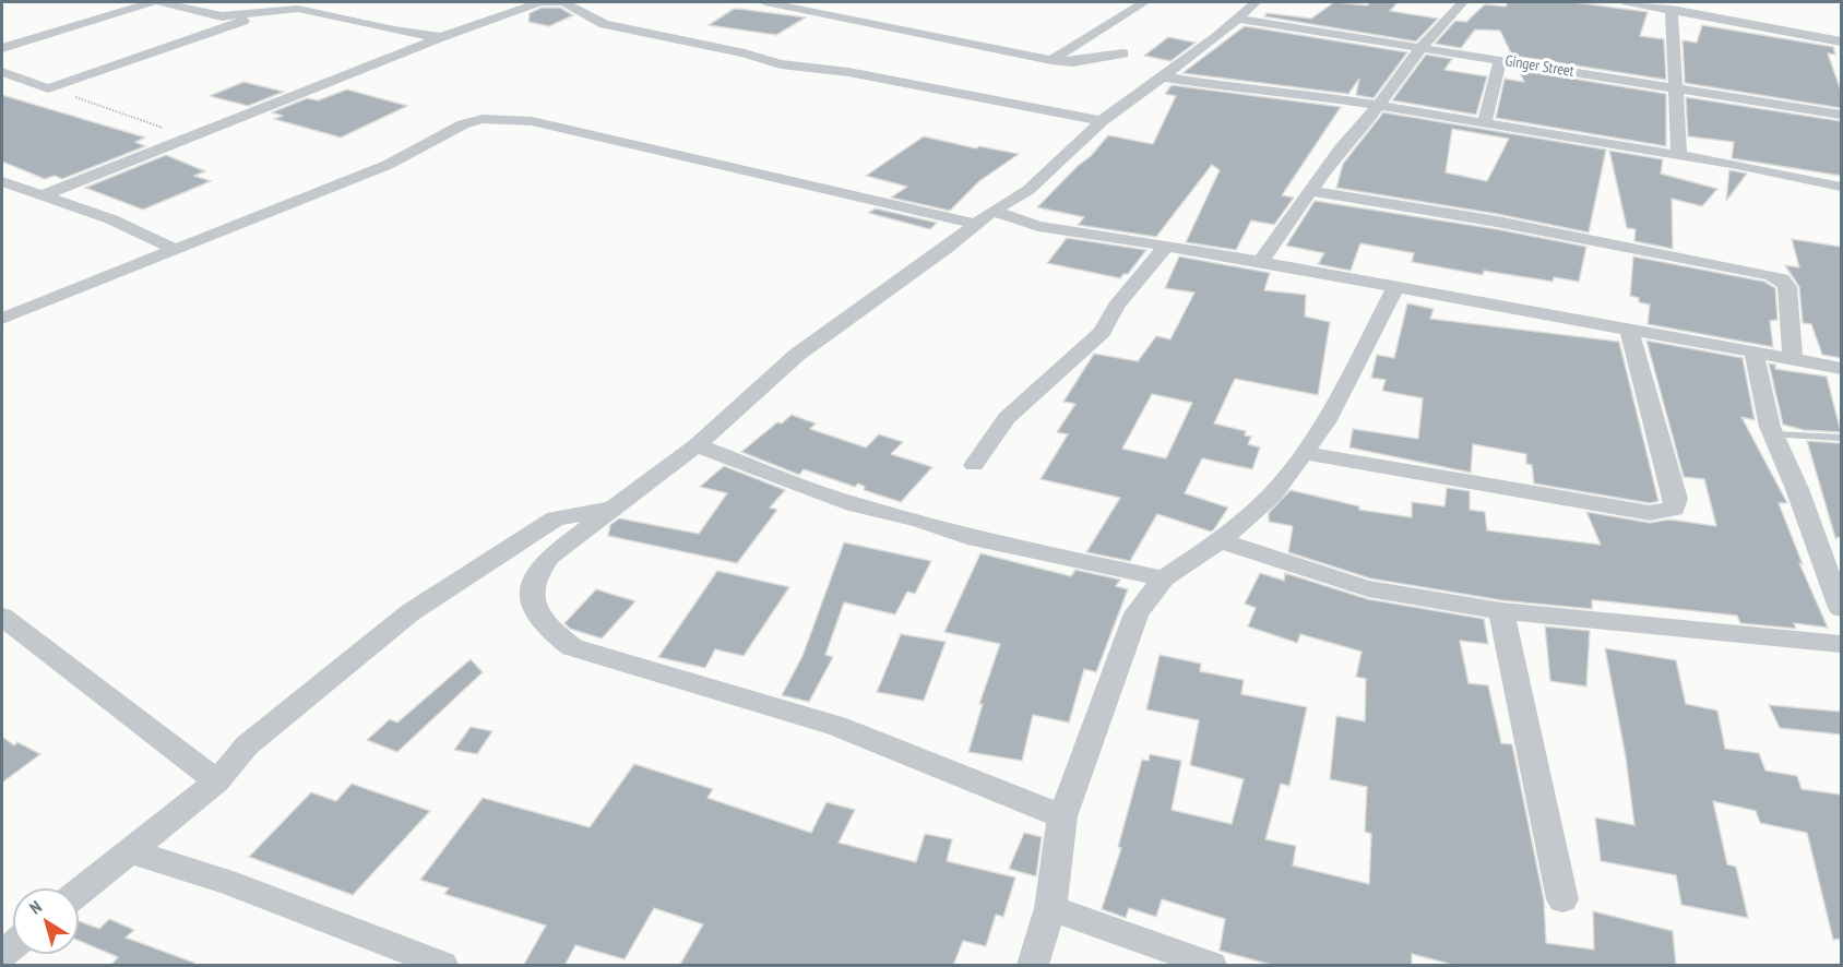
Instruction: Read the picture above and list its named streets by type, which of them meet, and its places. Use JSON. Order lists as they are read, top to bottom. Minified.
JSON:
{"streets":{"street":["Ginger Street"]},"north":"top left"}
